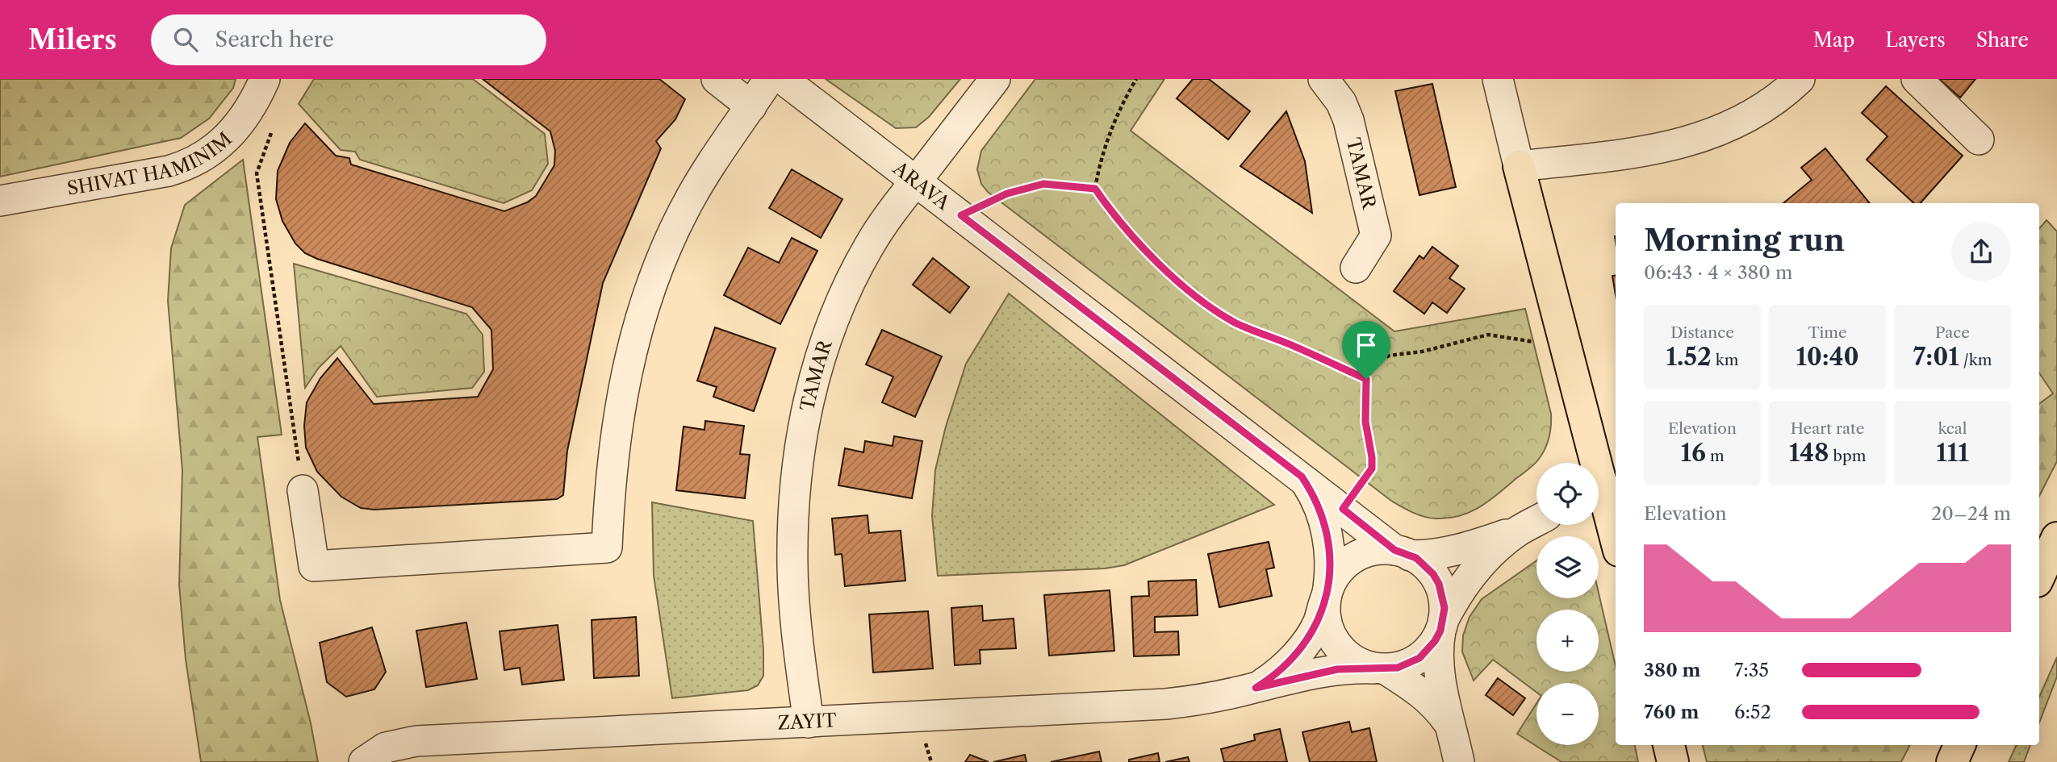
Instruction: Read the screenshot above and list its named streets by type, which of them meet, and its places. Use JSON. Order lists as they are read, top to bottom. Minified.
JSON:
{"streets":{"street":["SHIVAT HAMINIM","TAMAR","ARAVA","ZAYIT"]},"crossings":[["TAMAR","ARAVA"],["TAMAR","ZAYIT"],["ARAVA","ZAYIT"]],"page":{"header":"Milers","search":"Search here","nav":["Map","Layers","Share"],"heading":["Morning run","06:43 · 4 × 380 m"],"stats":[["Distance","1.52 km"],["Time","10:40"],["Pace","7:01 /km"],["Elevation","16 m"],["Heart rate","148 bpm"],["kcal","111"]],"map_buttons":["+","−"],"chart":["Elevation","20–24 m"],"list":[{"name":"380 m","note":"7:35"},{"name":"760 m","note":"6:52"}]}}
